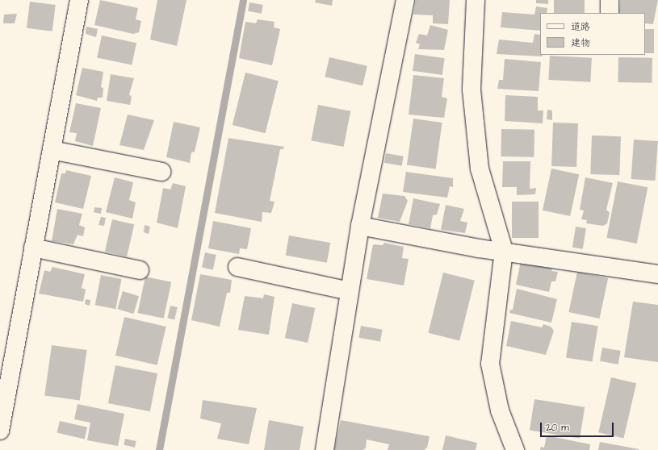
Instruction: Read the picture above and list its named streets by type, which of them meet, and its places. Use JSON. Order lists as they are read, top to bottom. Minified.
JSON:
{"legend":["道路","建物"],"scale_bar":"20 m"}
